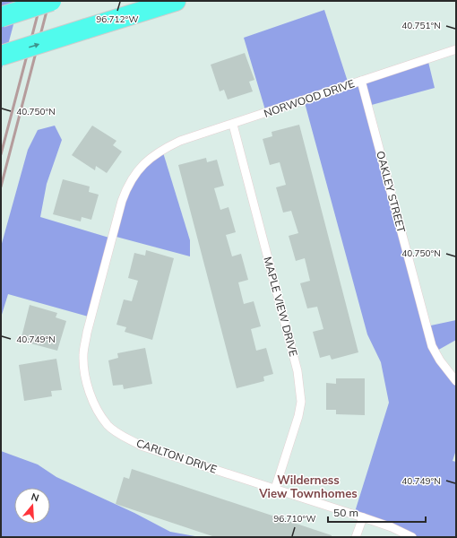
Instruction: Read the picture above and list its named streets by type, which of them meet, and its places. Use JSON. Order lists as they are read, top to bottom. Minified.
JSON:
{"streets":{"lane":["NORWOOD DRIVE","OAKLEY STREET","MAPLE VIEW DRIVE","CARLTON DRIVE"]},"crossings":[["NORWOOD DRIVE","OAKLEY STREET"],["NORWOOD DRIVE","MAPLE VIEW DRIVE"],["NORWOOD DRIVE","CARLTON DRIVE"],["MAPLE VIEW DRIVE","CARLTON DRIVE"]],"districts":["Wilderness View Townhomes"],"scale_bar":"50 m","north":"top","coordinates":["96.712°W","40.751°N","40.750°N","40.749°N","96.710°W"]}
